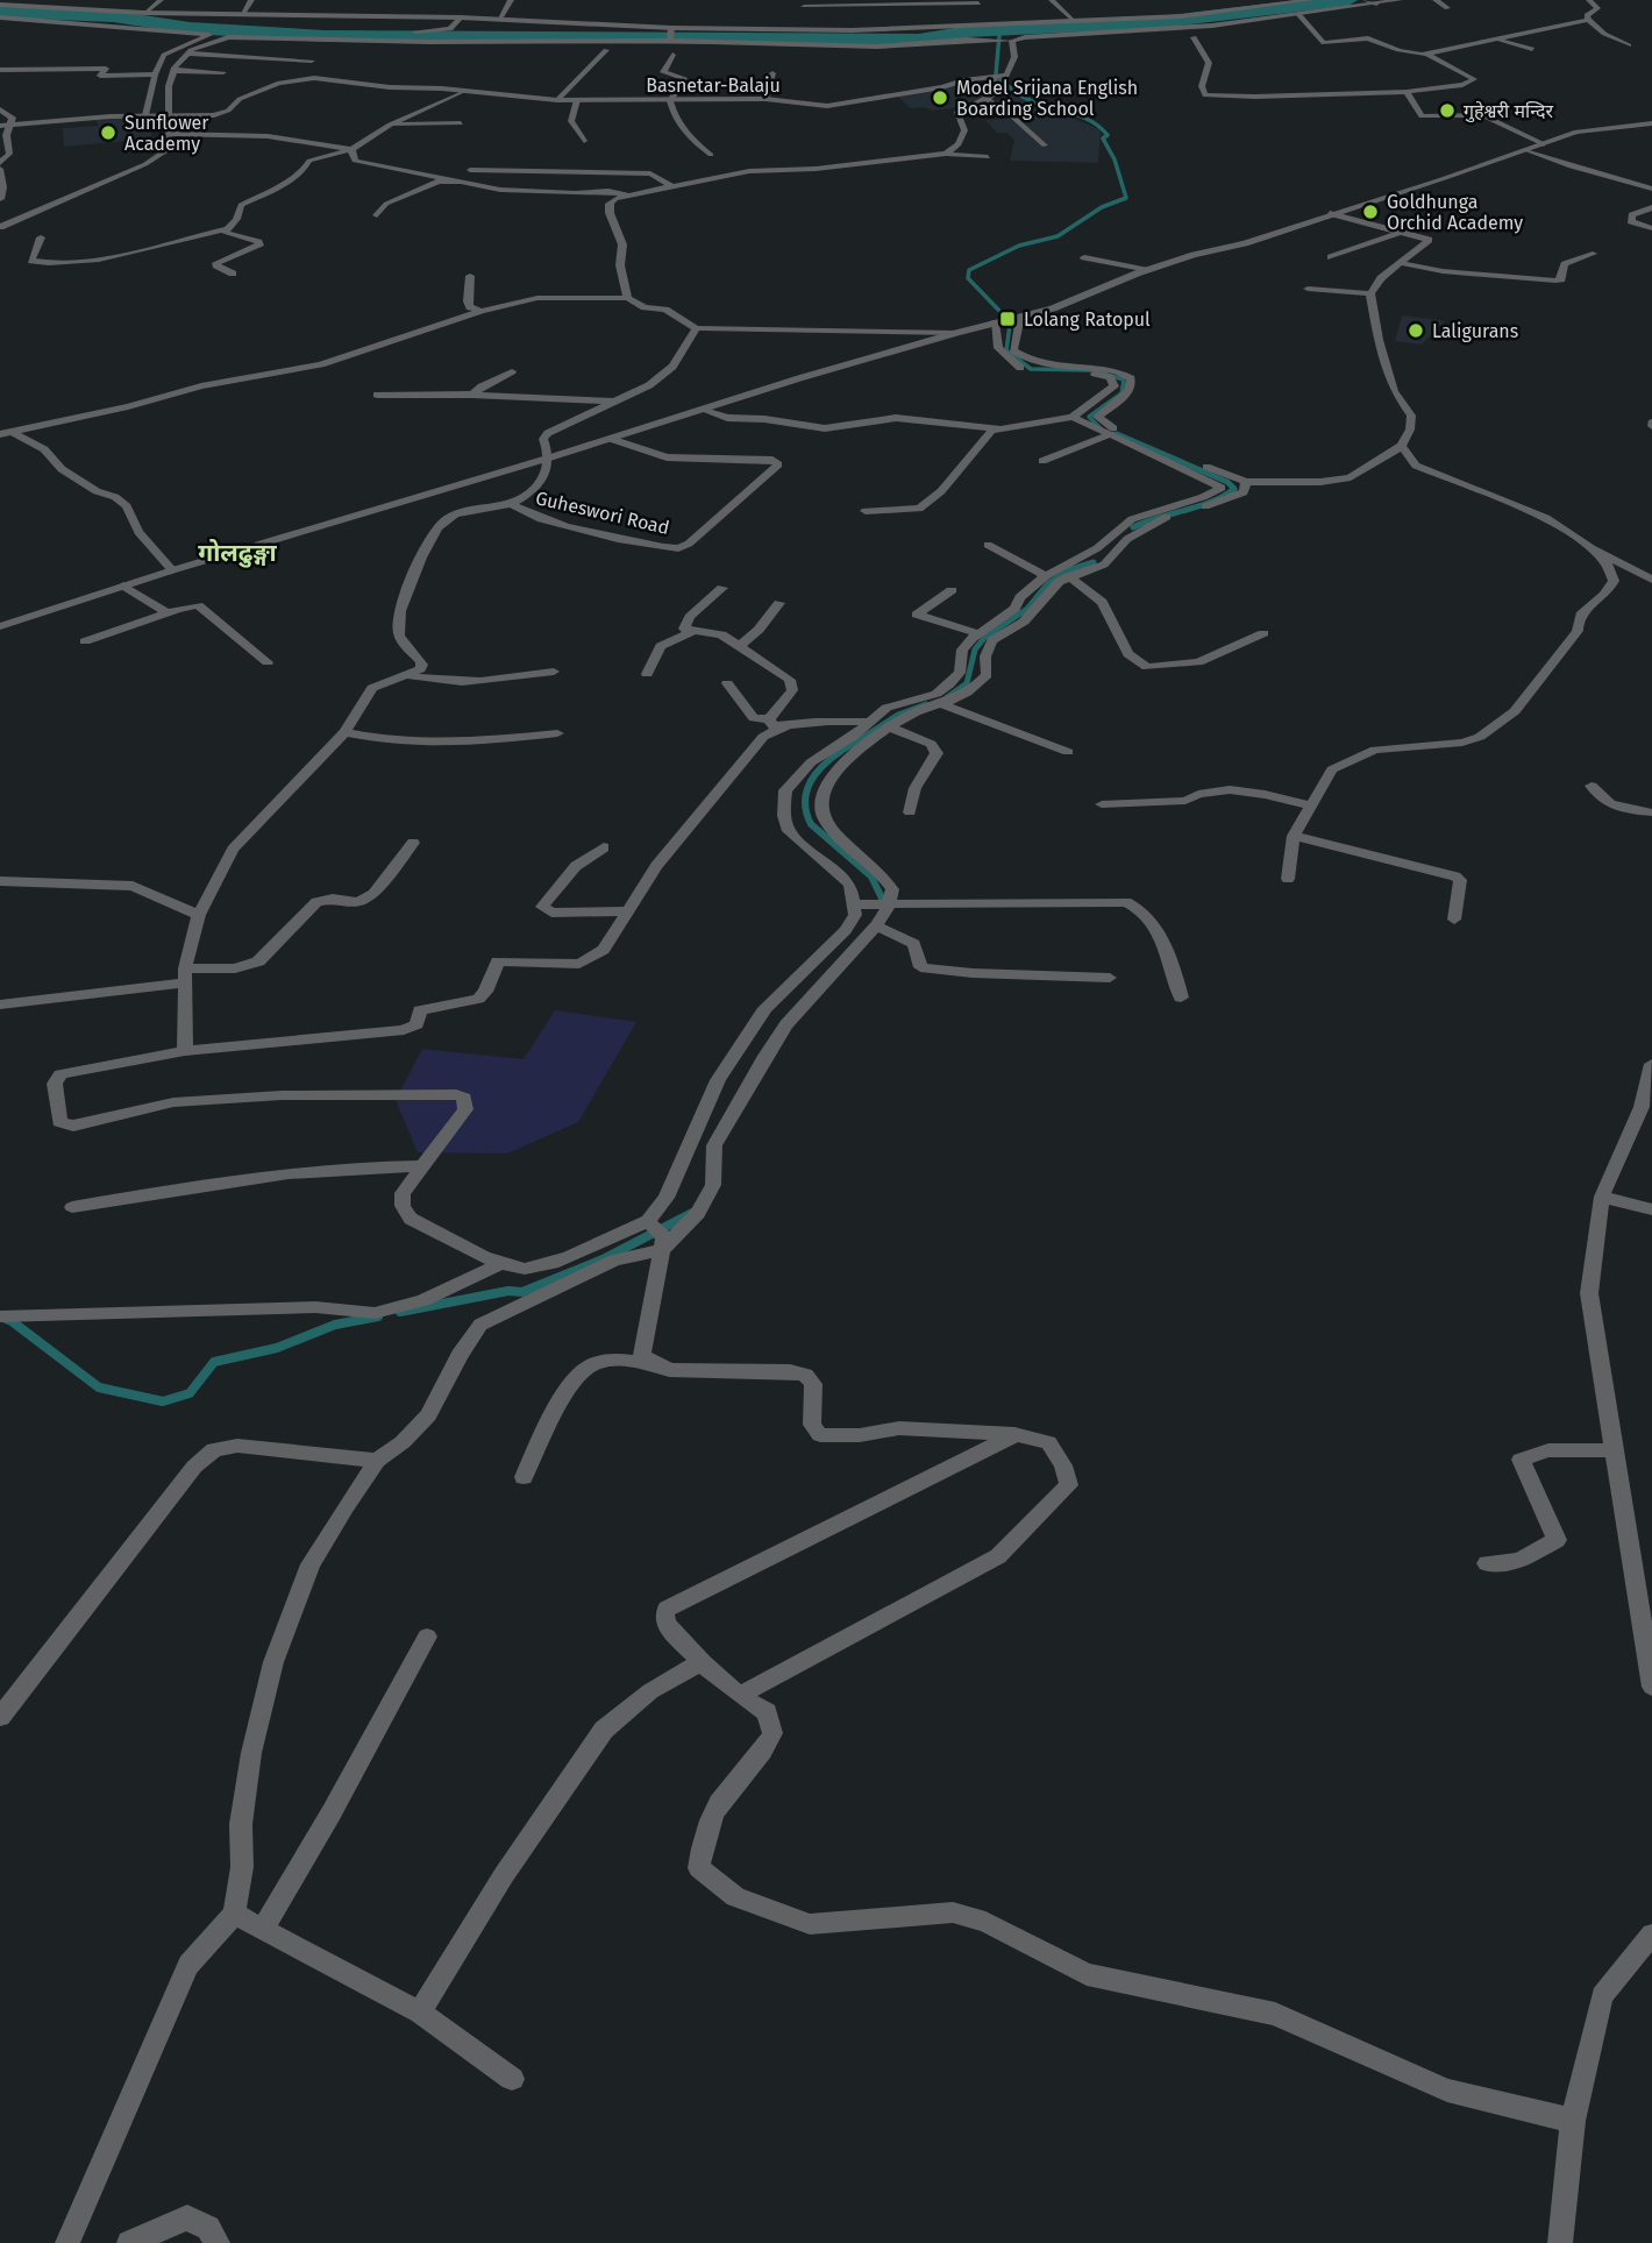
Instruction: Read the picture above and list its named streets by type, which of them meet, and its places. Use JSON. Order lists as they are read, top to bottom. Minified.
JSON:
{"streets":{"street":["Basnetar-Balaju","Guheswori Road"]},"districts":["गोलढुङ्गा"],"places":{"other":["Model Srijana English Boarding School","गुहेश्वरी मन्दिर","Sunflower Academy","Goldhunga Orchid Academy","Laligurans"],"transit":["Lolang Ratopul"]}}
